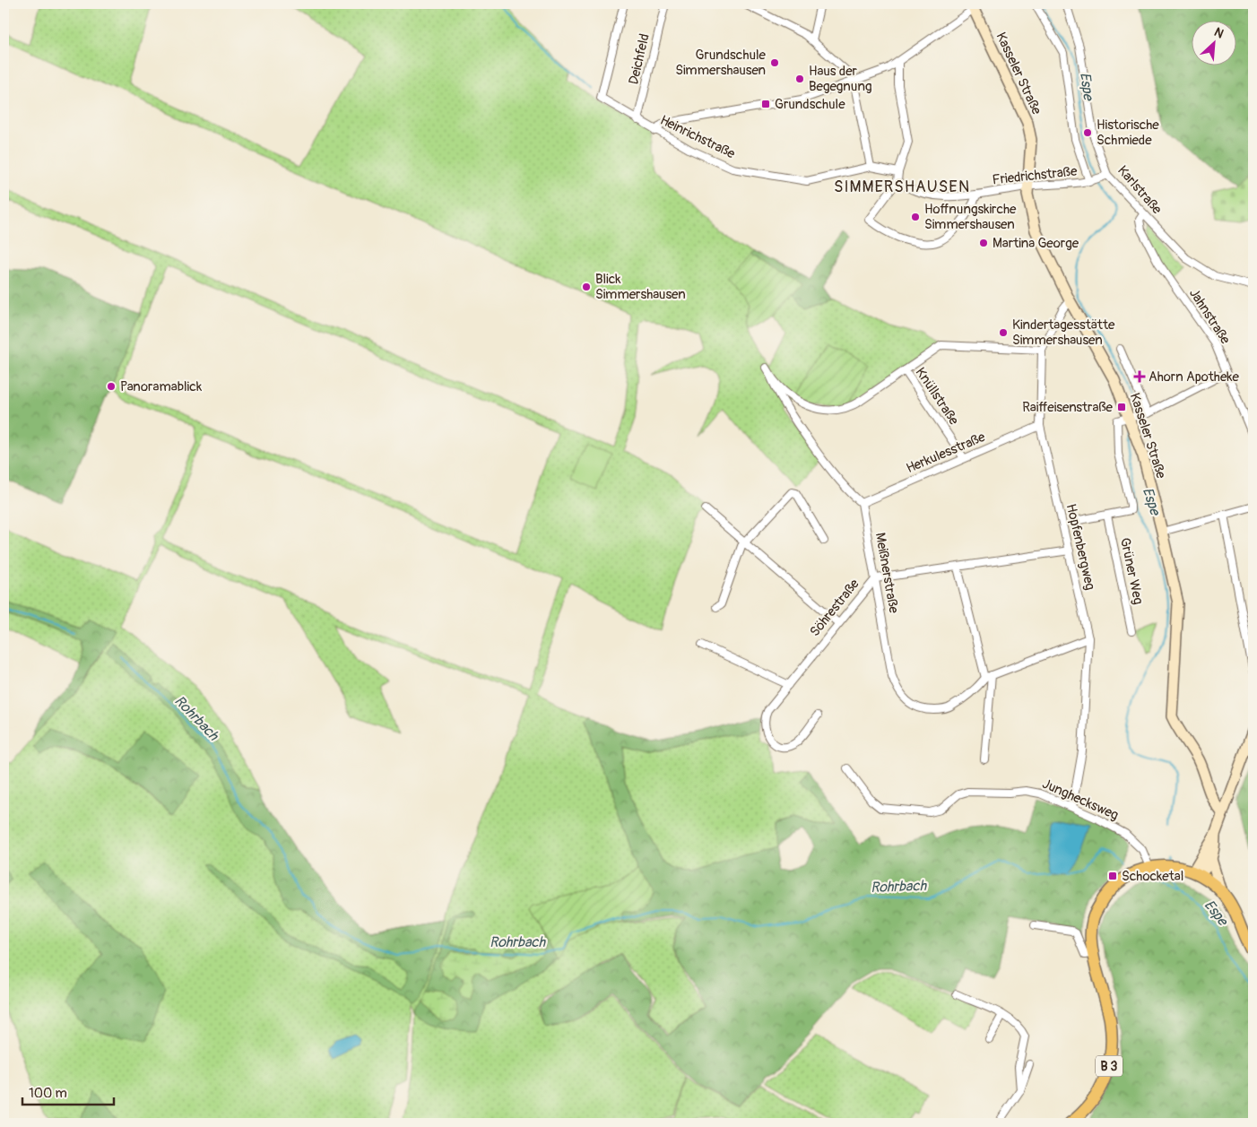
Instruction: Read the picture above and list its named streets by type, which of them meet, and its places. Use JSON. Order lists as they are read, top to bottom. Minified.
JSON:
{"streets":{"main road":["B 3"],"street":["Deichfeld","Kasseler Straße","Heinrichstraße","Friedrichstraße","Karlstraße","Jahnstraße","Knüllstraße","Herkulesstraße","Hopfenbergweg","Grüner Weg","Meißnerstraße","Söhrestraße","Junghecksweg"]},"crossings":[["Deichfeld","Heinrichstraße"],["Kasseler Straße","Friedrichstraße"],["Kasseler Straße","Hopfenbergweg"],["Friedrichstraße","Karlstraße"],["Karlstraße","Jahnstraße"],["Knüllstraße","Herkulesstraße"],["Herkulesstraße","Hopfenbergweg"],["Herkulesstraße","Meißnerstraße"],["Hopfenbergweg","Meißnerstraße"],["Hopfenbergweg","Söhrestraße"],["Hopfenbergweg","Junghecksweg"],["Meißnerstraße","Söhrestraße"],["Junghecksweg","B 3"]],"districts":["SIMMERSHAUSEN"],"water":["Espe","Rohrbach"],"places":{"other":["Grundschule Simmershausen","Haus der Begegnung","Historische Schmiede","Hoffnungskirche Simmershausen","Martina George","Blick Simmershausen","Kindertagesstätte Simmershausen","Panoramablick"],"transit":["Grundschule","Raiffeisenstraße","Schocketal"],"health":["Ahorn Apotheke"]},"scale_bar":"100 m","north":"top right"}
